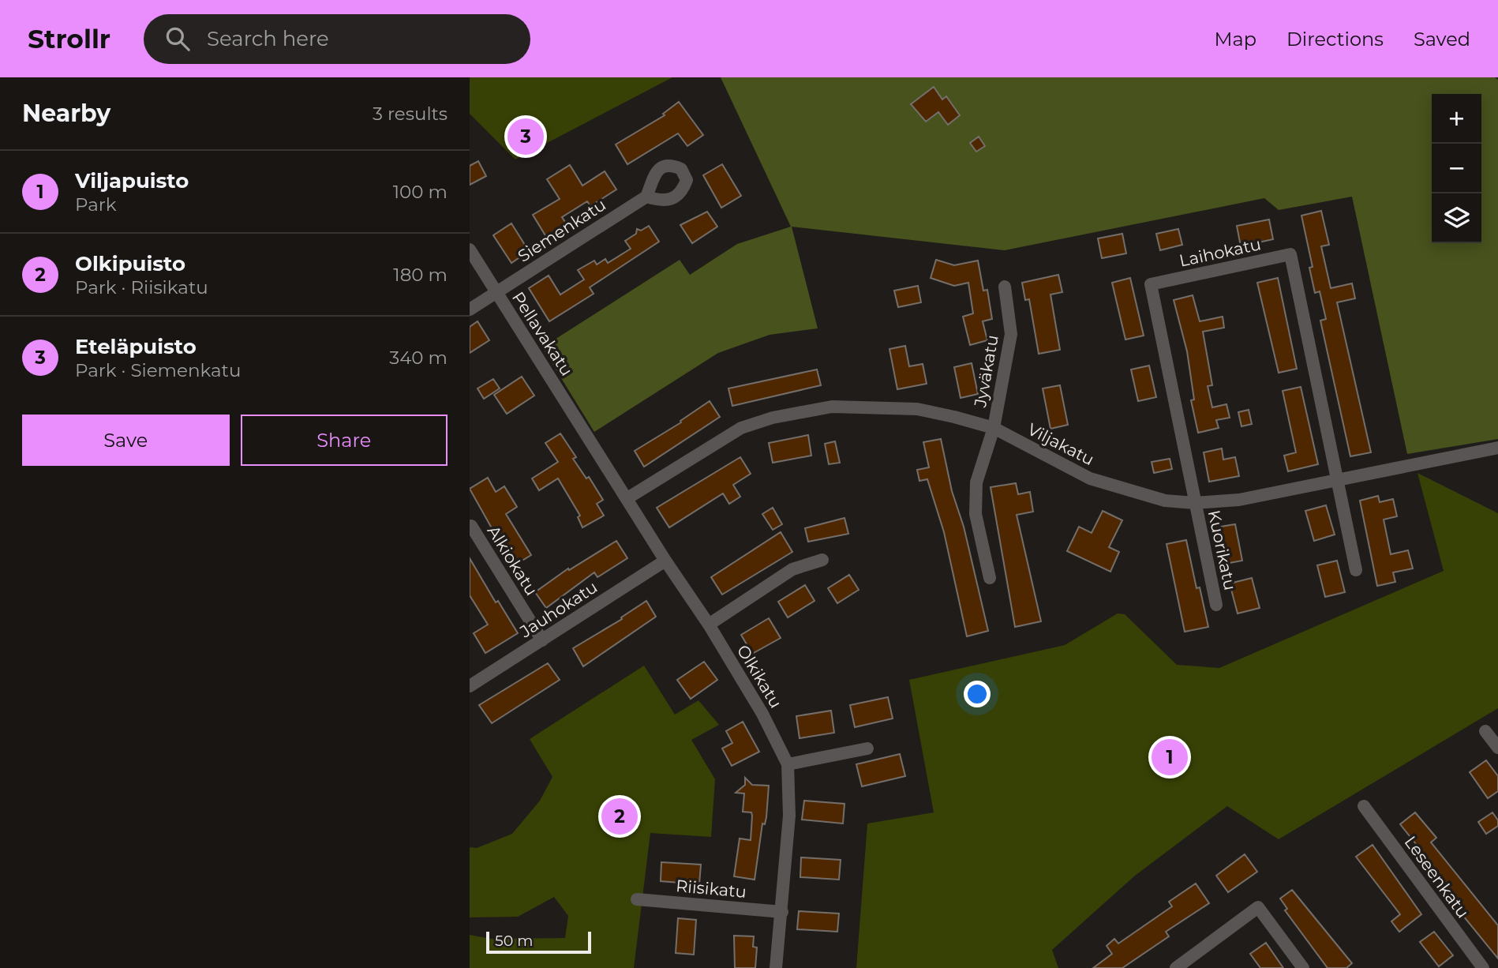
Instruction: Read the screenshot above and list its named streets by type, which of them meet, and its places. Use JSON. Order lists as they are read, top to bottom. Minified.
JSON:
{"streets":{"street":["Siemenkatu","Laihokatu","Pellavakatu","Jyväkatu","Viljakatu","Kuorikatu","Alkiokatu","Jauhokatu","Olkikatu","Leseenkatu","Riisikatu"]},"crossings":[["Siemenkatu","Pellavakatu"],["Laihokatu","Viljakatu"],["Laihokatu","Kuorikatu"],["Pellavakatu","Olkikatu"],["Jyväkatu","Viljakatu"],["Viljakatu","Kuorikatu"],["Viljakatu","Olkikatu"],["Alkiokatu","Jauhokatu"],["Jauhokatu","Olkikatu"],["Olkikatu","Riisikatu"]],"scale_bar":"50 m","page":{"header":"Strollr","search":"Search here","nav":["Map","Directions","Saved"],"heading":["Nearby","3 results"],"map_buttons":["+","−"],"pins":["3","1","2"],"list":[{"mark":"1","name":"Viljapuisto","note":"Park","value":"100 m"},{"mark":"2","name":"Olkipuisto","note":"Park · Riisikatu","value":"180 m"},{"mark":"3","name":"Eteläpuisto","note":"Park · Siemenkatu","value":"340 m"}],"buttons":["Save","Share"],"scale":"50 m"}}
